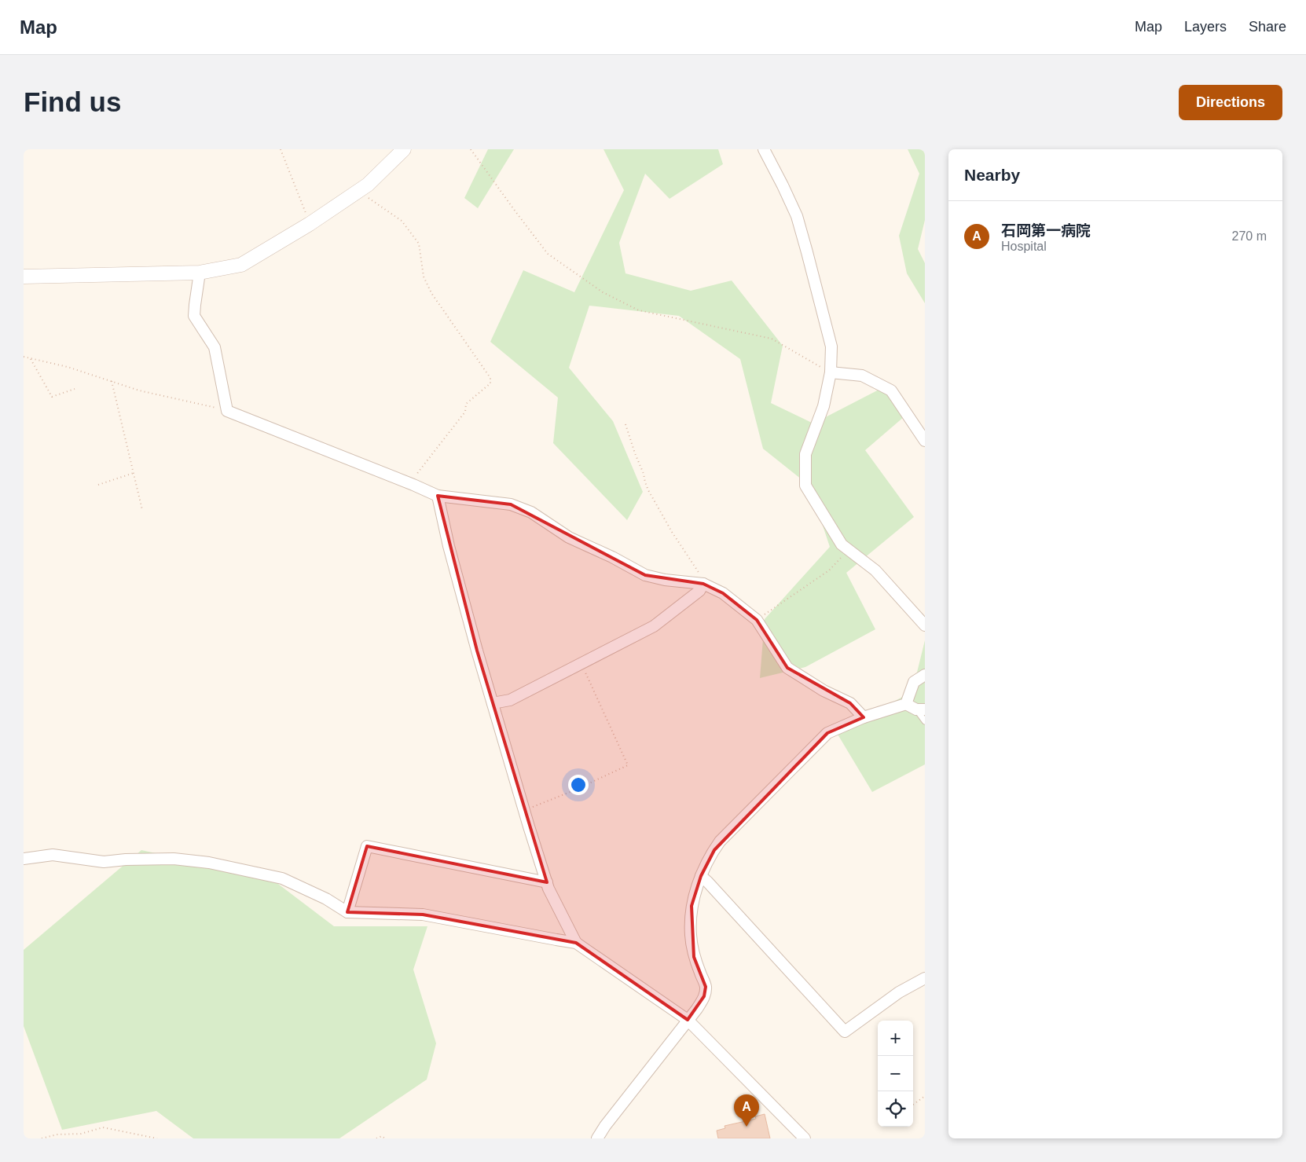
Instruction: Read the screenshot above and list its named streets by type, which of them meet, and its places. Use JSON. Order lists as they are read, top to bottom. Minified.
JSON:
{"page":{"header":"Map","nav":["Map","Layers","Share"],"buttons":"Directions","title":"Find us","heading":"Nearby","list":[{"mark":"A","name":"石岡第一病院","note":"Hospital","value":"270 m"}],"map_buttons":["+","−"],"pins":"A"}}
